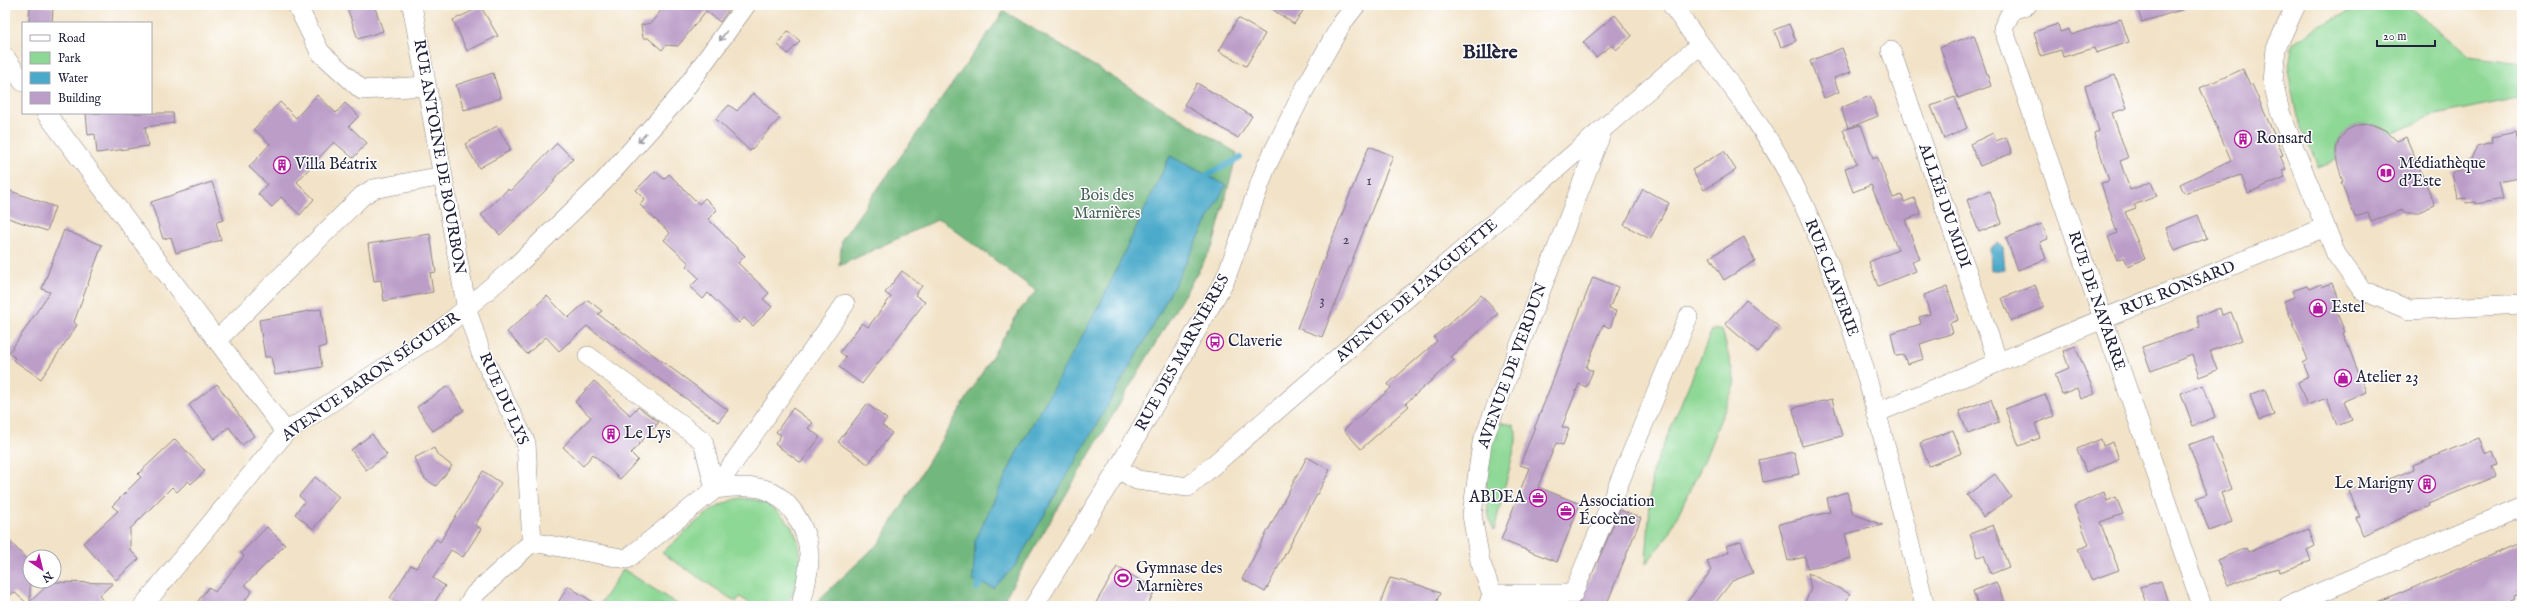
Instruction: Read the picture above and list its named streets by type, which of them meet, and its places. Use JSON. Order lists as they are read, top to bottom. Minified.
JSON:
{"streets":{"street":["RUE ANTOINE DE BOURBON","ALLÉE DU MIDI","RUE CLAVERIE","RUE RONSARD","AVENUE DE L'AYGUETTE","RUE DE NAVARRE","RUE DES MARNIÈRES","AVENUE DE VERDUN","AVENUE BARON SÉGUIER","RUE DU LYS"]},"crossings":[["RUE ANTOINE DE BOURBON","AVENUE BARON SÉGUIER"],["RUE ANTOINE DE BOURBON","RUE DU LYS"],["ALLÉE DU MIDI","RUE RONSARD"],["RUE CLAVERIE","RUE RONSARD"],["RUE CLAVERIE","AVENUE DE L'AYGUETTE"],["RUE RONSARD","RUE DE NAVARRE"],["AVENUE DE L'AYGUETTE","RUE DES MARNIÈRES"],["AVENUE DE L'AYGUETTE","AVENUE DE VERDUN"],["AVENUE BARON SÉGUIER","RUE DU LYS"]],"one_way":["AVENUE BARON SÉGUIER"],"districts":["Billère"],"parks":["Bois des Marnières"],"places":{"building":["Ronsard","Villa Béatrix","Le Lys","Le Marigny"],"library":["Médiathèque d'Este"],"shop":["Estel","Atelier 23"],"bus stop":["Claverie"],"office":["ABDEA","Association Écocène"],"sports":["Gymnase des Marnières"]},"house_numbers":["1","2","3"],"legend":["Road","Park","Water","Building"],"scale_bar":"20 m","north":"bottom right"}
